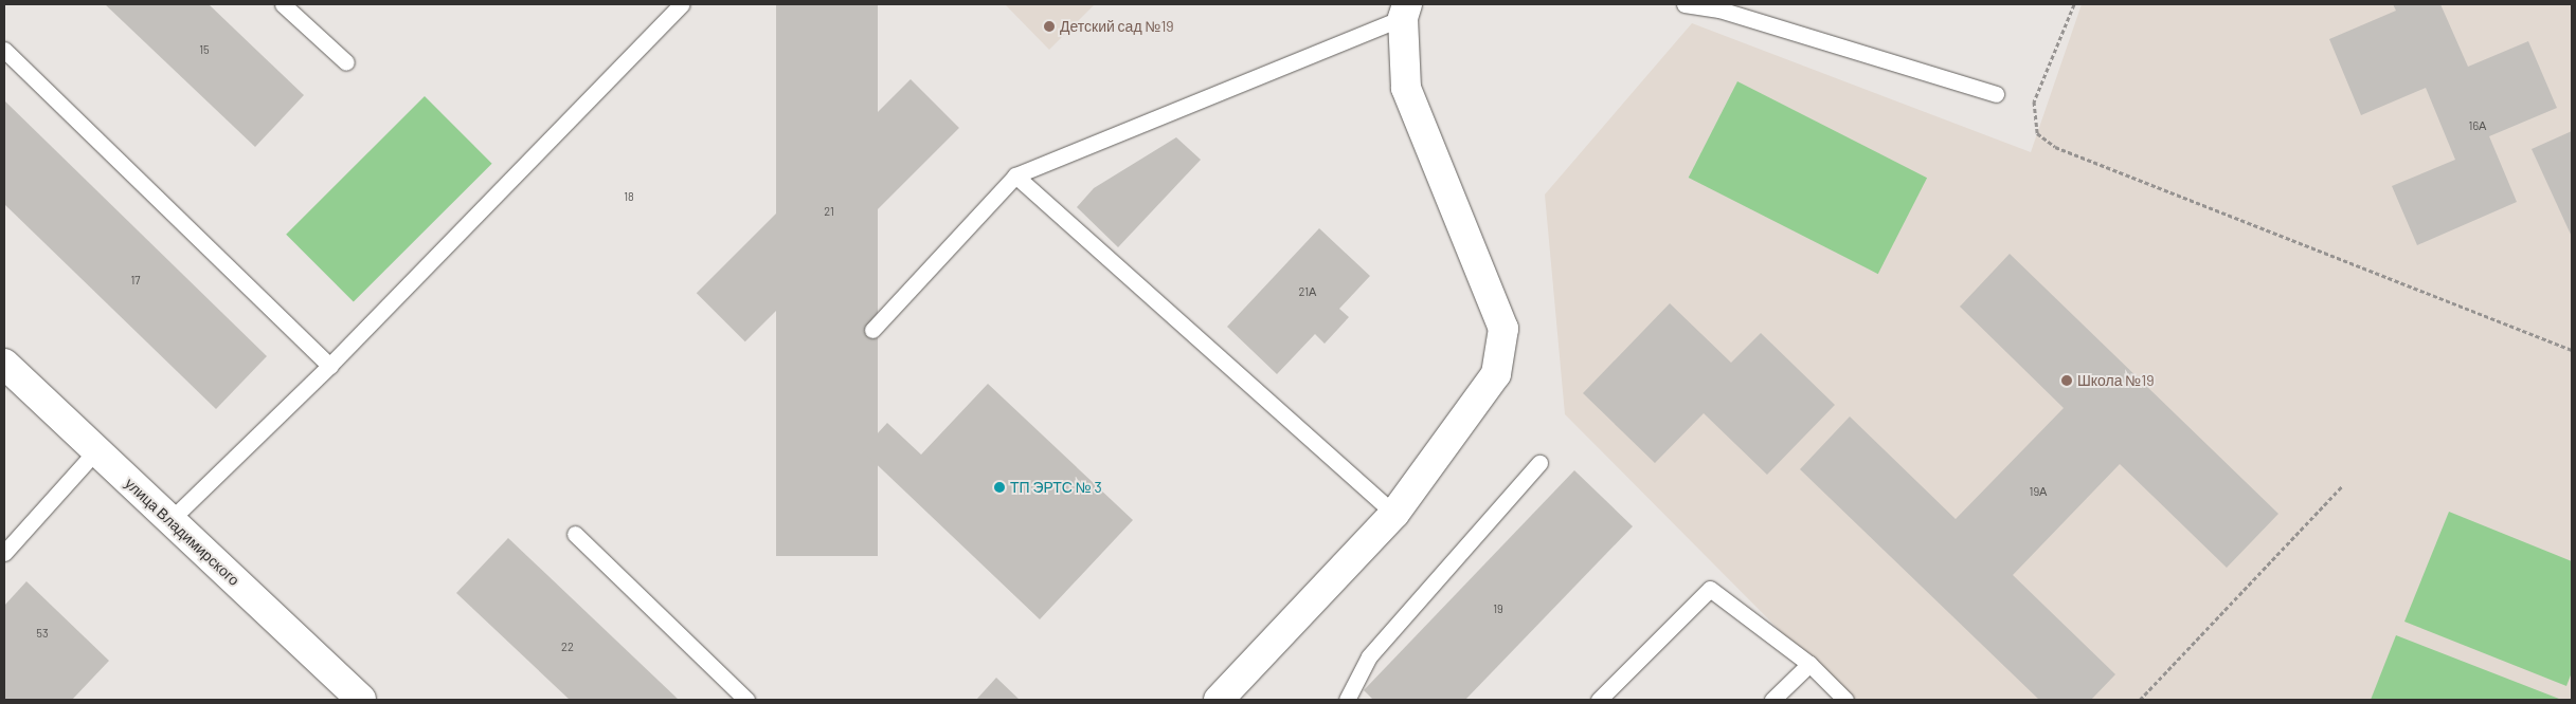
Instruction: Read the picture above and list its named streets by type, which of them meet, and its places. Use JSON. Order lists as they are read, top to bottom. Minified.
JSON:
{"streets":{"street":["улица Владимирского"]},"places":["Детский сад №19","Школа №19","ТП ЭРТС № 3"],"house_numbers":["15","16А","18","21","17","21А","19А","19","53","22"]}
